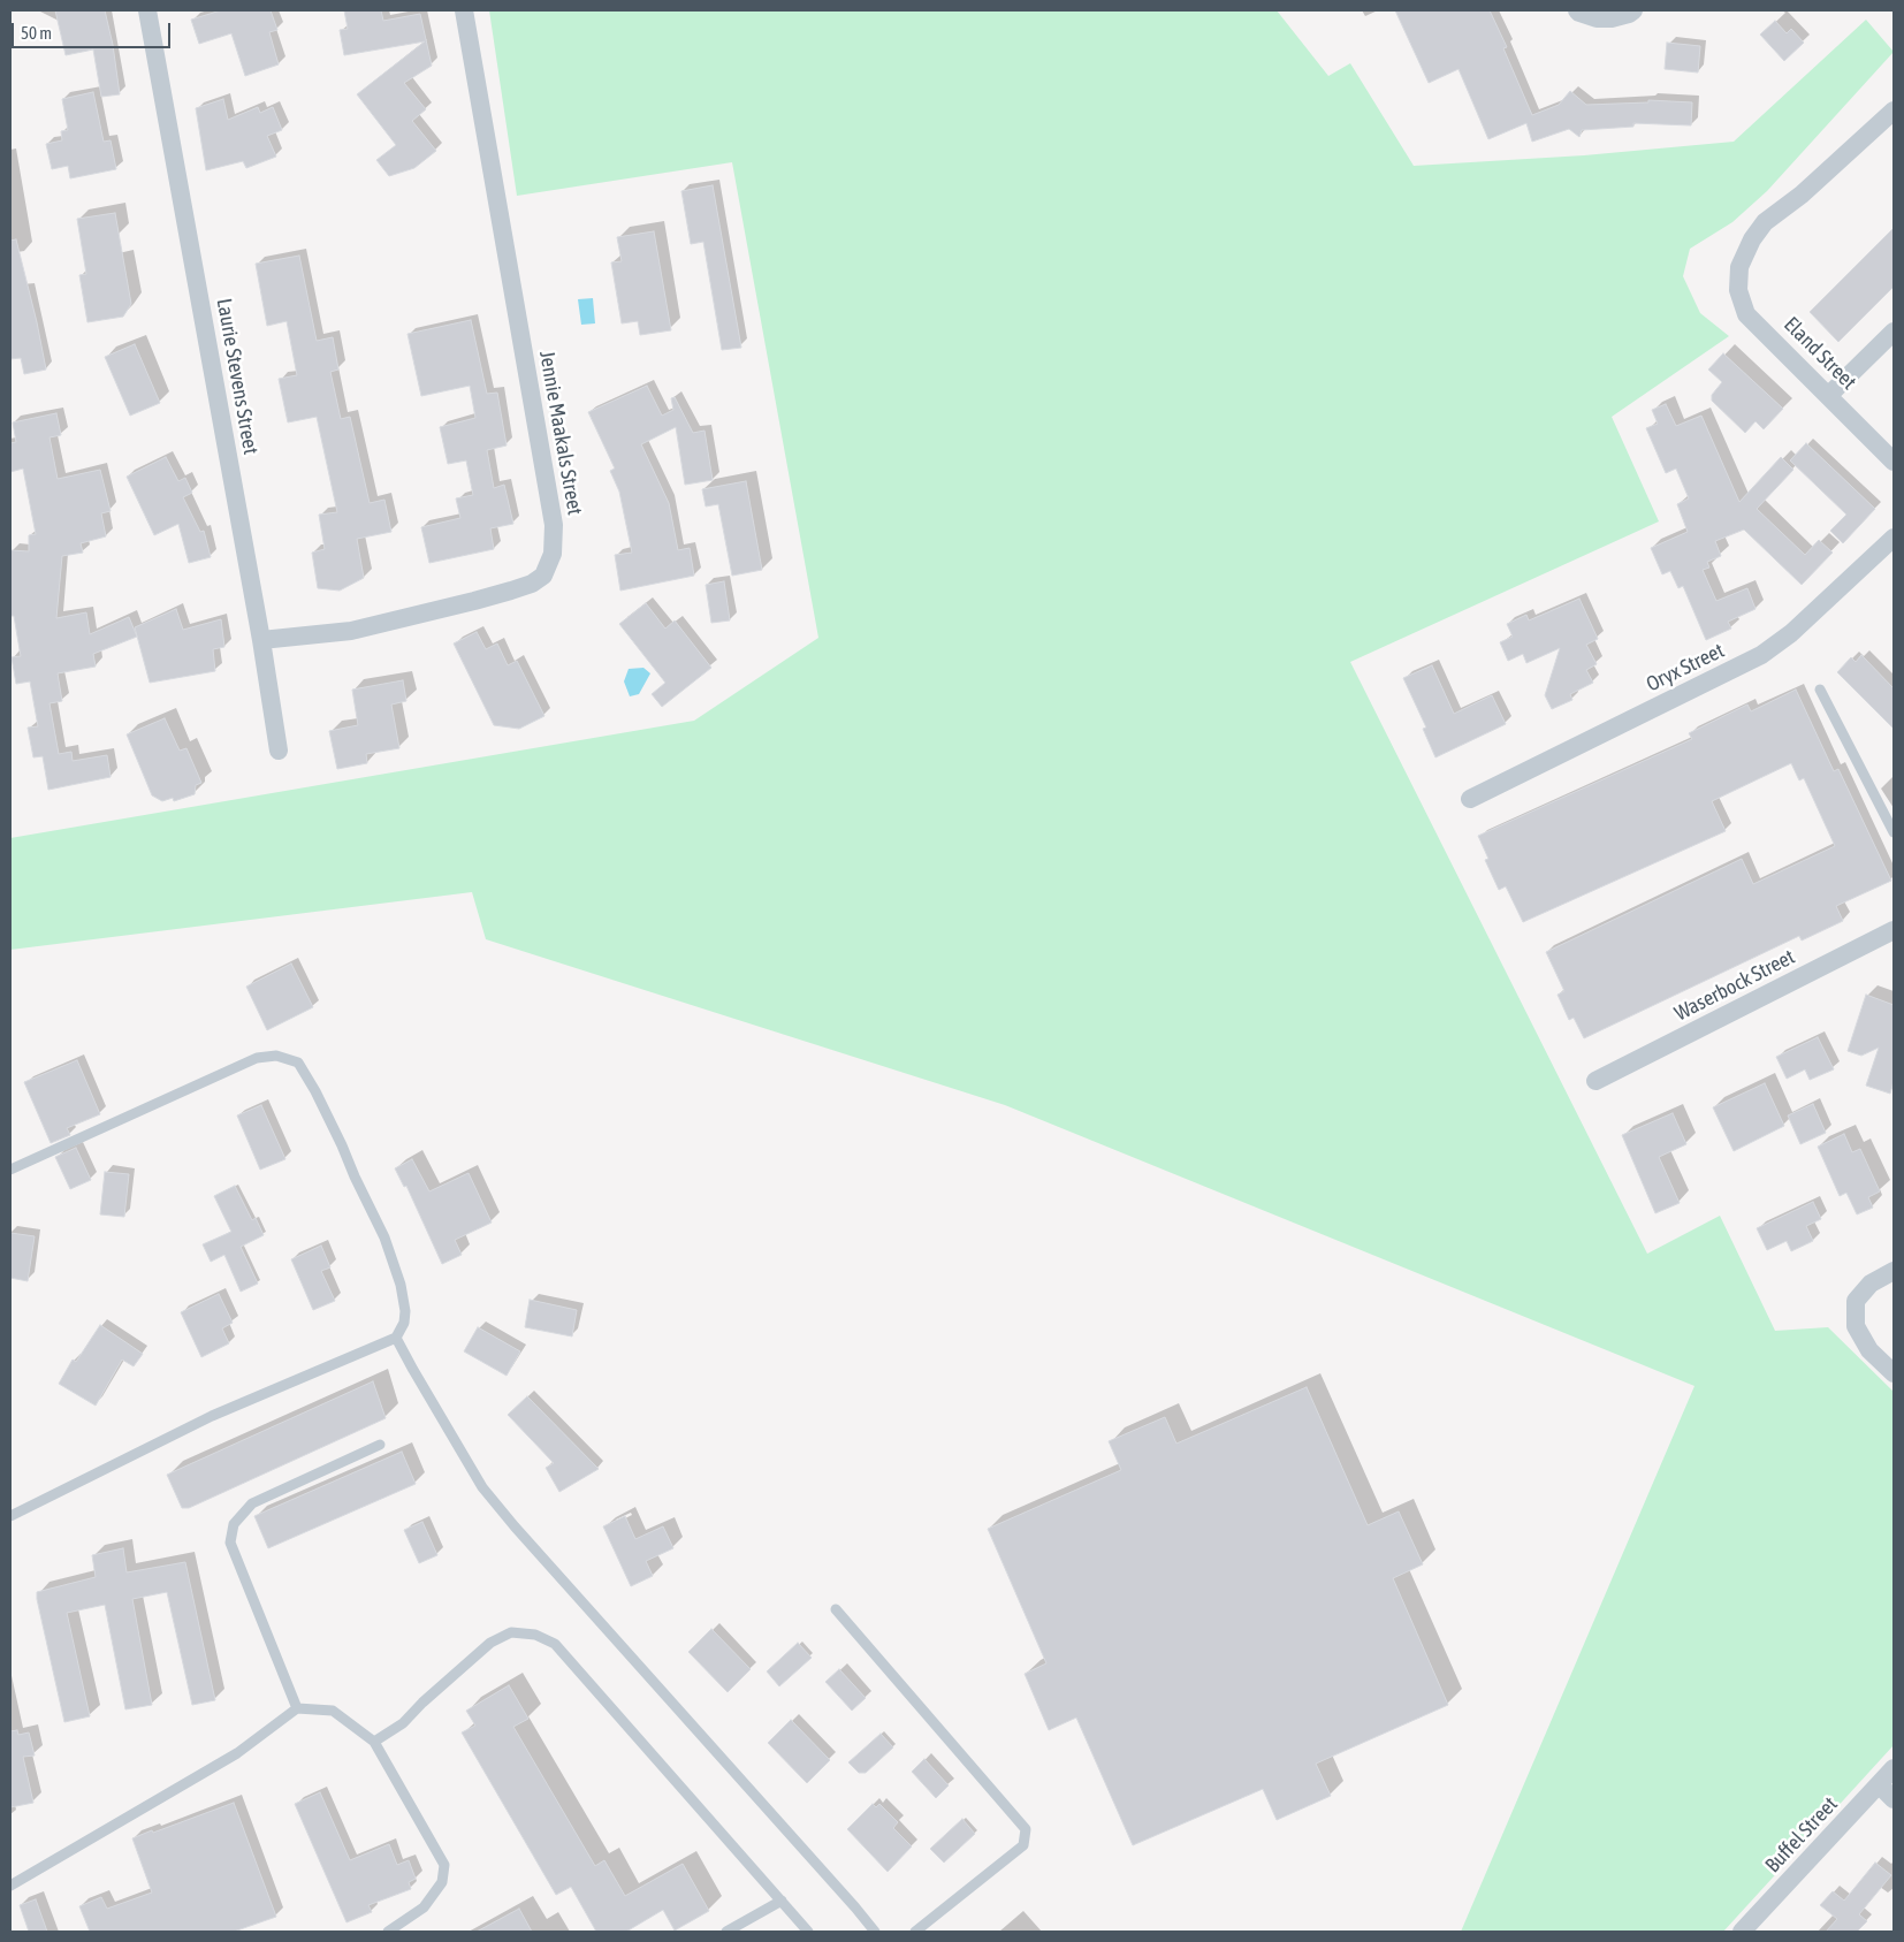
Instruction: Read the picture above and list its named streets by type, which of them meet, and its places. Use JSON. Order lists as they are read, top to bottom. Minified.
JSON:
{"streets":{"street":["Eland Street","Laurie Stevens Street","Jennie Maakals Street","Oryx Street","Waserbock Street","Buffel Street"]},"crossings":[["Laurie Stevens Street","Jennie Maakals Street"]],"scale_bar":"50 m"}
